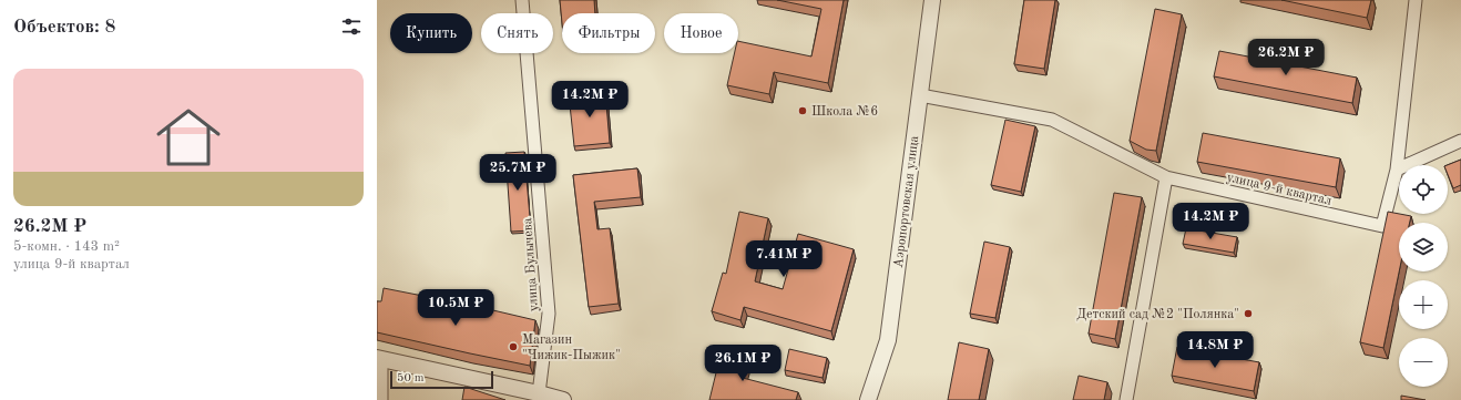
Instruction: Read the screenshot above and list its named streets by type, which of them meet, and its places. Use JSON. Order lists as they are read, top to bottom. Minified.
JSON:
{"streets":{"street":["улица 9-й квартал","Аэропортовская улица","улица Булычева"]},"places":["Школа №6","Детский сад №2 \"Полянка\"","Магазин \"Чижик-Пыжик\""],"scale_bar":"50 m","page":{"heading":"Объектов: 8","chip":["Купить","Снять","Фильтры","Новое"],"price":["26.2M ₽","14.2M ₽","25.7M ₽","14.2M ₽","7.41M ₽","10.5M ₽","14.8M ₽","26.1M ₽"],"list":[{"name":"26.2M ₽","note":"5-комн. · 143 m² · улица 9-й квартал"}],"map_buttons":["+","−"],"scale":"50 m"}}
